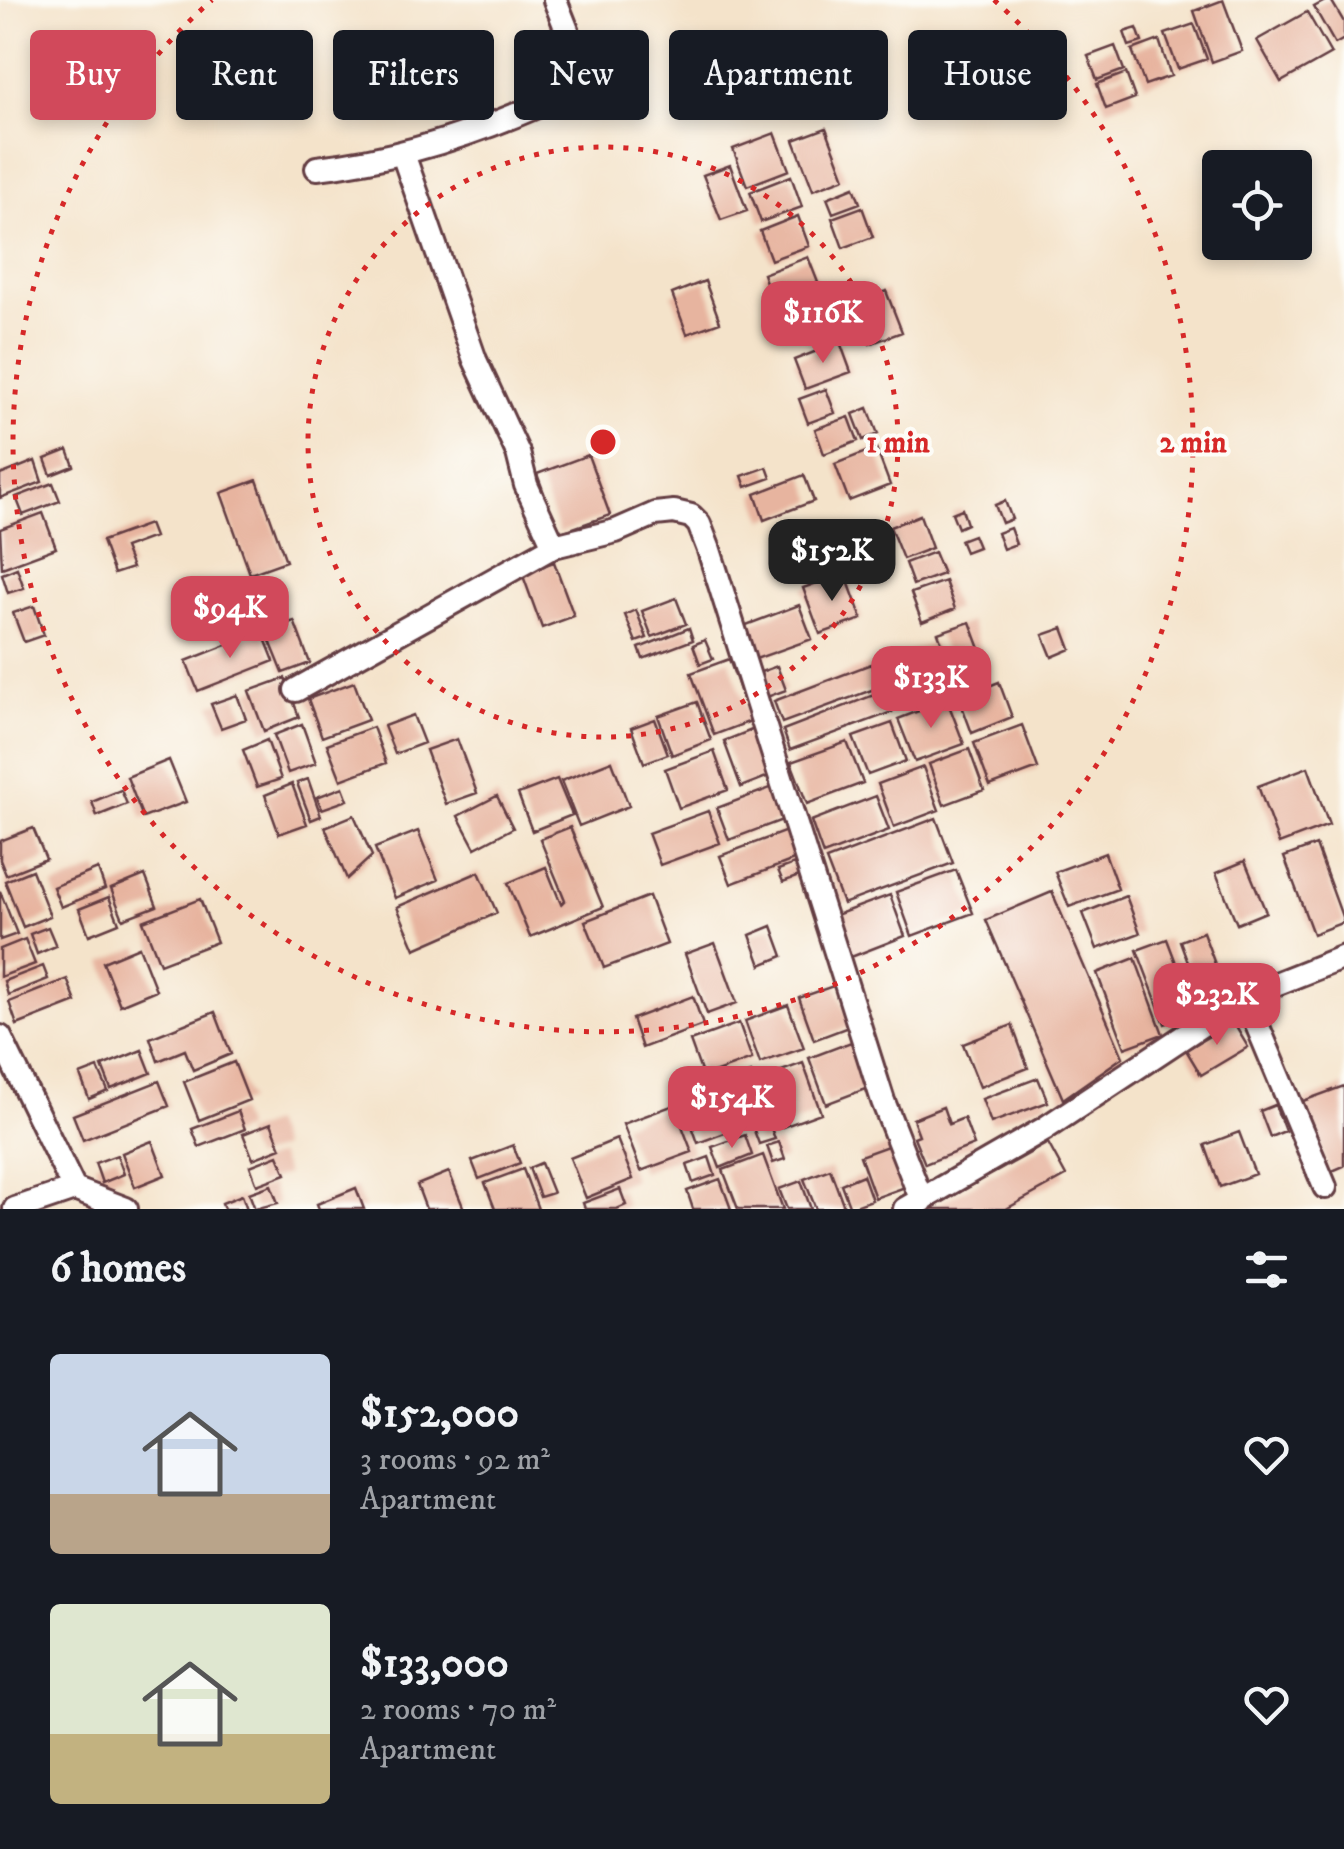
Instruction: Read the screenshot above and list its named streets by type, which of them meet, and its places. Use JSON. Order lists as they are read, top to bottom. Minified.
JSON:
{"page":{"chip":["Buy","Rent","Filters","New","Apartment","House"],"price":["$116K","$152K","$94K","$133K","$232K","$154K"],"heading":"6 homes","list":[{"name":"$152,000","note":"3 rooms · 92 m² · Apartment"},{"name":"$133,000","note":"2 rooms · 70 m² · Apartment"}]},"rings":["1 min","2 min"]}
